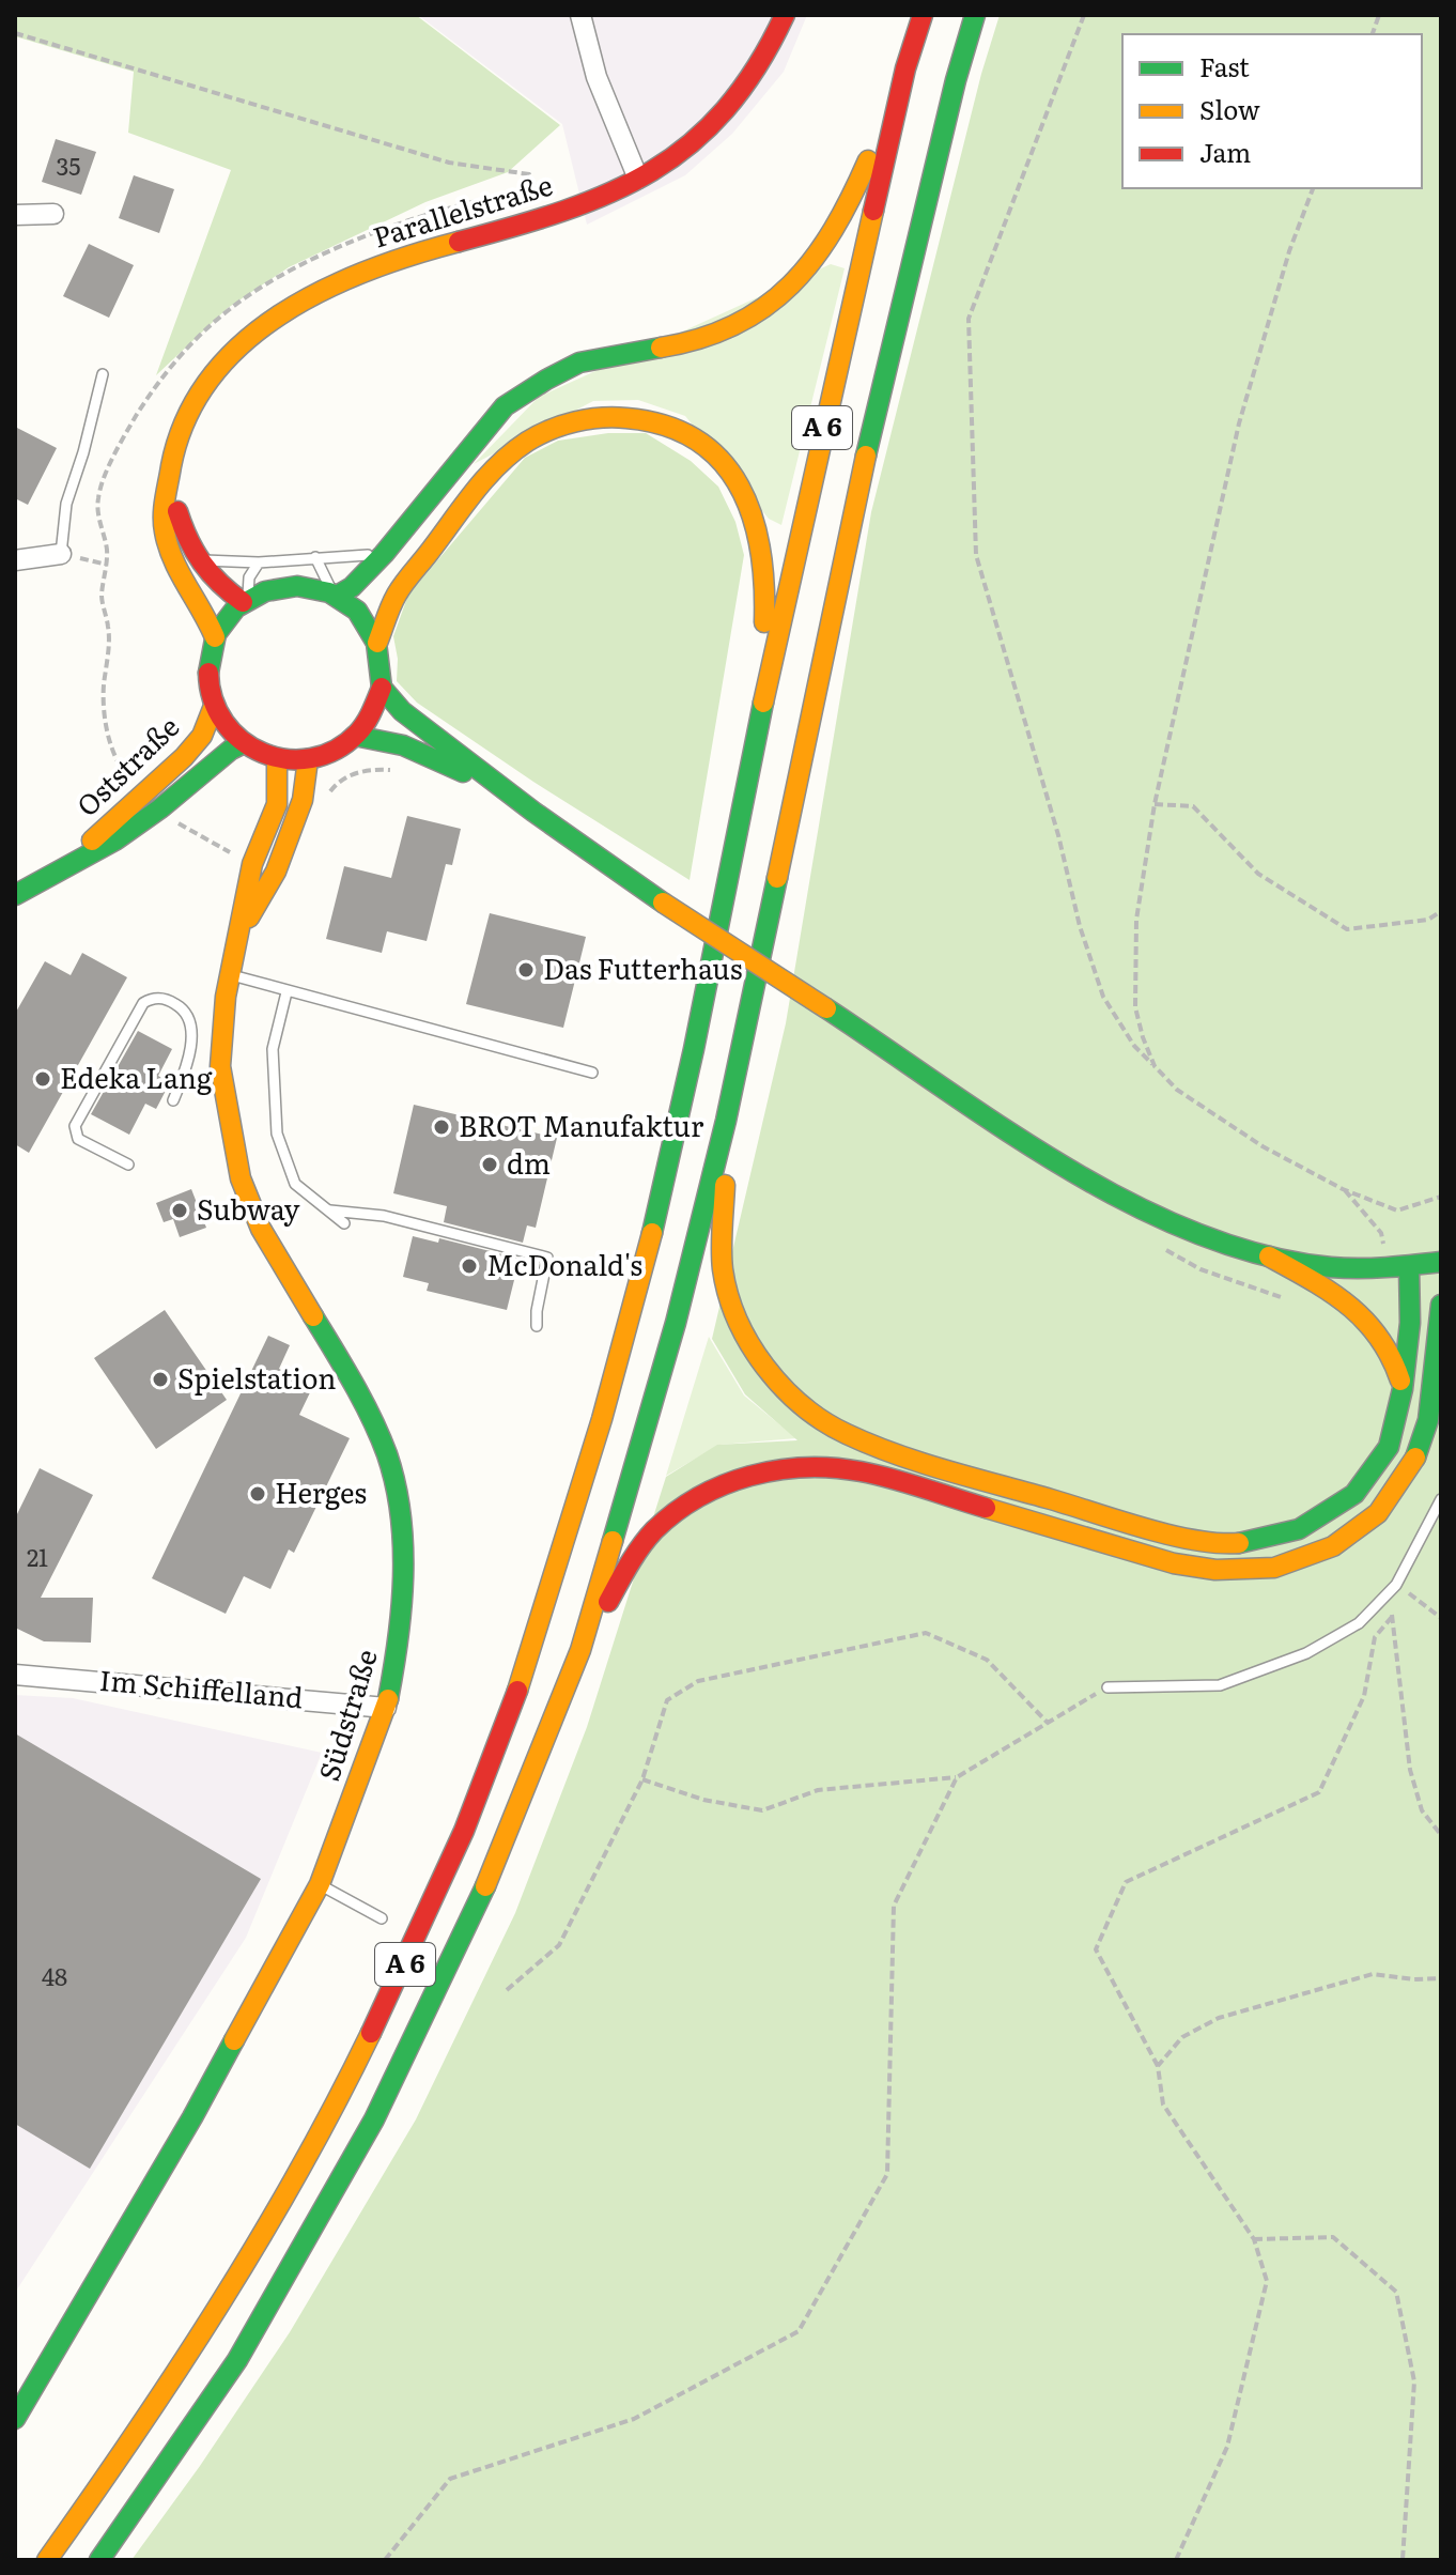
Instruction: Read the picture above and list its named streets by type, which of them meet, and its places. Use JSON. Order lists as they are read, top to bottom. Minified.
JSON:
{"streets":{"main road":["Parallelstraße","A 6","Oststraße","Südstraße"],"street":["Im Schiffelland"]},"crossings":[["Parallelstraße","Oststraße"],["Parallelstraße","Südstraße"],["Oststraße","Südstraße"],["Im Schiffelland","Südstraße"]],"places":["Das Futterhaus","Edeka Lang","BROT Manufaktur","dm","Subway","McDonald's","Spielstation","Herges"],"house_numbers":["35","21","48"],"legend":["Fast","Slow","Jam"]}
